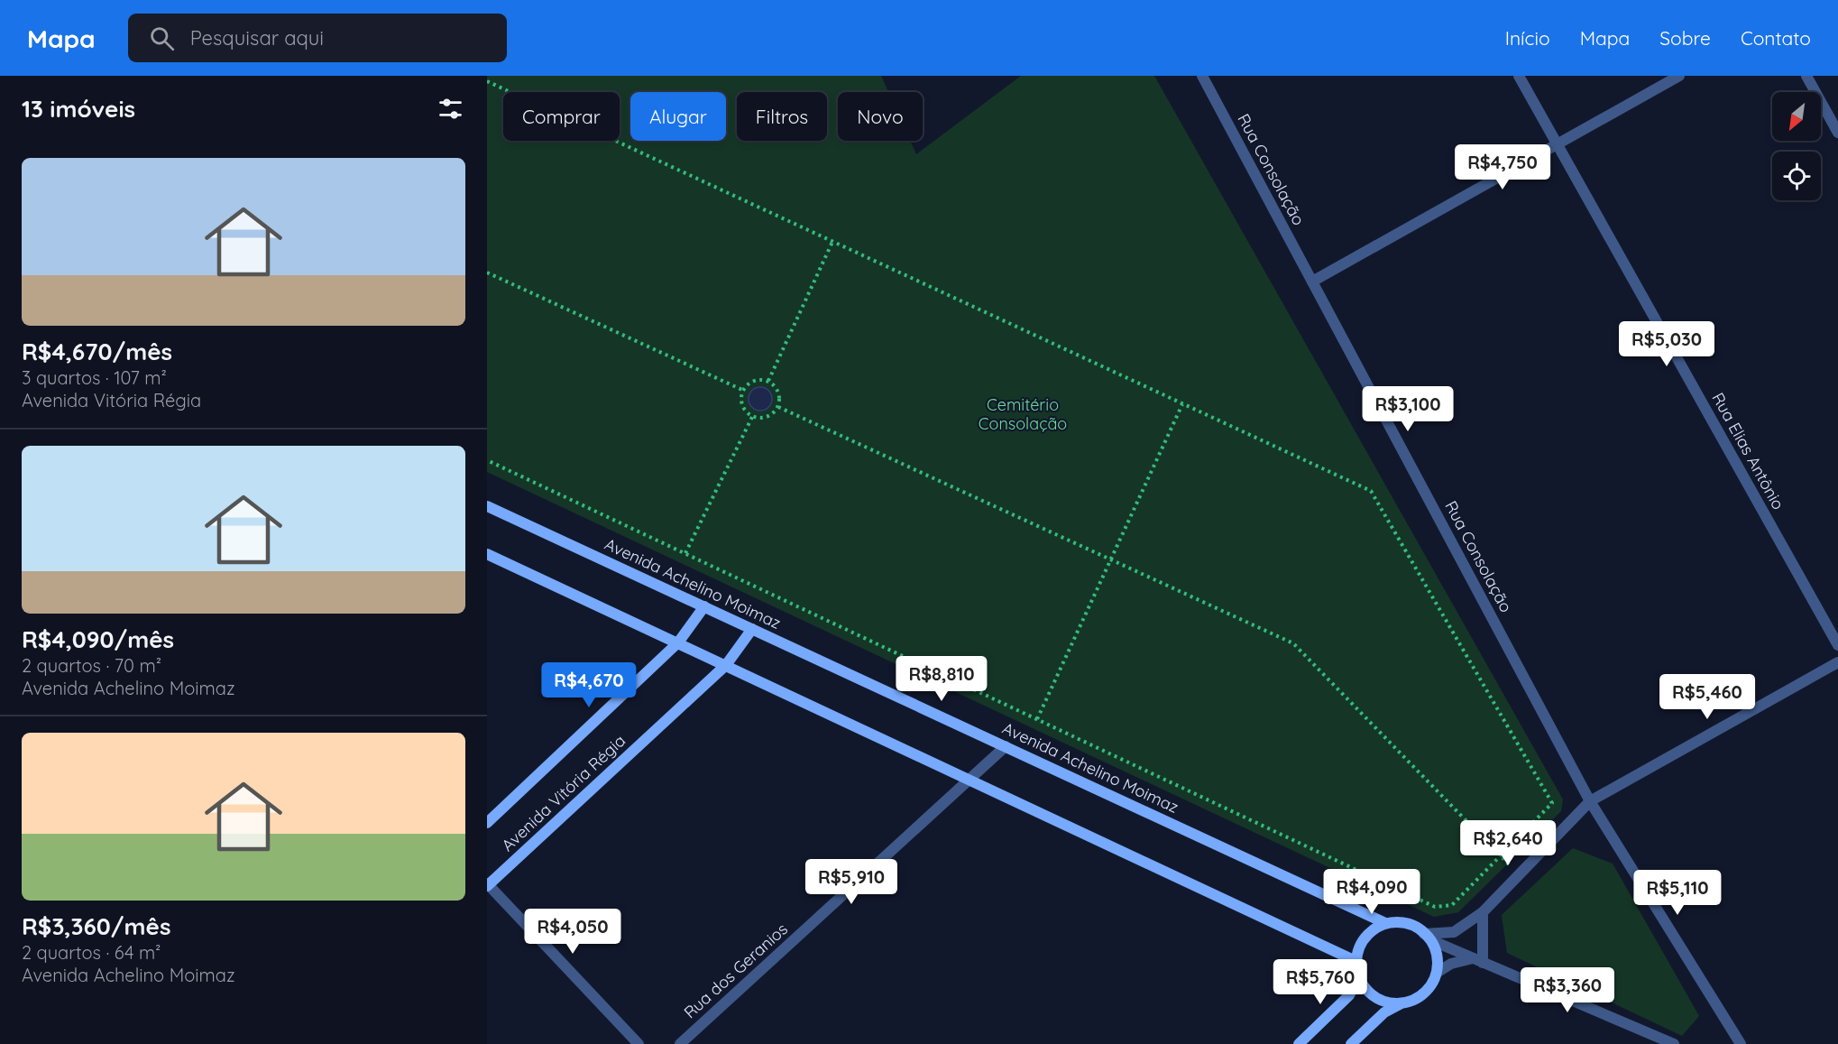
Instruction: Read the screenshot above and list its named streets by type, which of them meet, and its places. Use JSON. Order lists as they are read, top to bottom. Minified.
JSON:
{"streets":{"street":["Rua Consolação","Rua Elias Antônio","Avenida Achelino Moimaz","Avenida Vitória Régia","Rua dos Geranios"]},"crossings":[["Avenida Achelino Moimaz","Avenida Vitória Régia"],["Avenida Achelino Moimaz","Rua dos Geranios"]],"parks":["Cemitério Consolação"],"north":"bottom left","page":{"header":"Mapa","search":"Pesquisar aqui","nav":["Início","Mapa","Sobre","Contato"],"heading":"13 imóveis","chip":["Comprar","Alugar","Filtros","Novo"],"list":[{"name":"R$4,670/mês","note":"3 quartos · 107 m² · Avenida Vitória Régia"},{"name":"R$4,090/mês","note":"2 quartos · 70 m² · Avenida Achelino Moimaz"},{"name":"R$3,360/mês","note":"2 quartos · 64 m² · Avenida Achelino Moimaz"}],"price":["R$4,750","R$5,030","R$3,100","R$8,810","R$4,670","R$5,460","R$2,640","R$5,910","R$4,090","R$5,110","R$4,050","R$5,760","R$3,360"]}}
